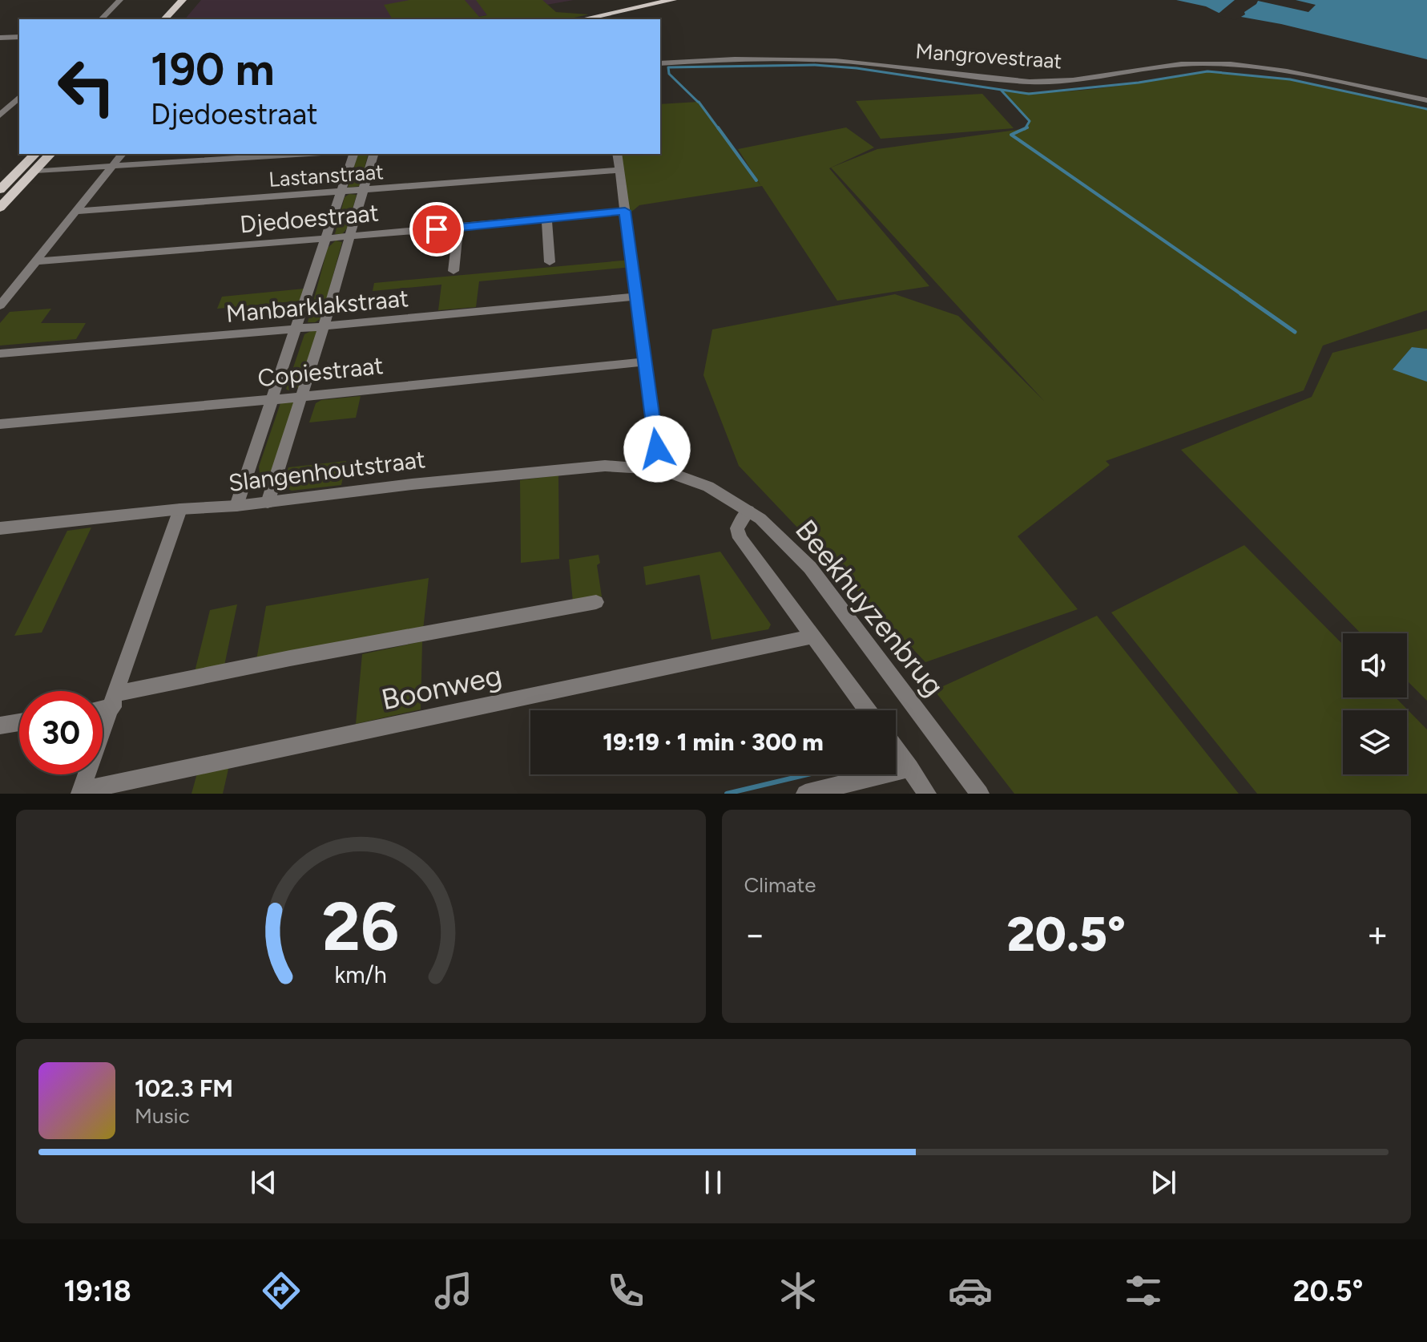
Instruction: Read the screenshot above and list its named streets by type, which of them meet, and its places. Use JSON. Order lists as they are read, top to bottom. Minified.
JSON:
{"streets":{"street":["Mangrovestraat","Lastanstraat","Djedoestraat","Manbarklakstraat","Copiestraat","Slangenhoutstraat","Beekhuyzenbrug","Boonweg"]},"crossings":[["Slangenhoutstraat","Beekhuyzenbrug"]],"page":{"turn":["190 m","Djedoestraat"],"limit":"30","trip":"19:19 · 1 min · 300 m","tile":"Climate","heat":["−","20.5°","+"],"song":["102.3 FM","Music"],"tabs":["19:18","20.5°"],"gauge":["26","km/h"]}}
